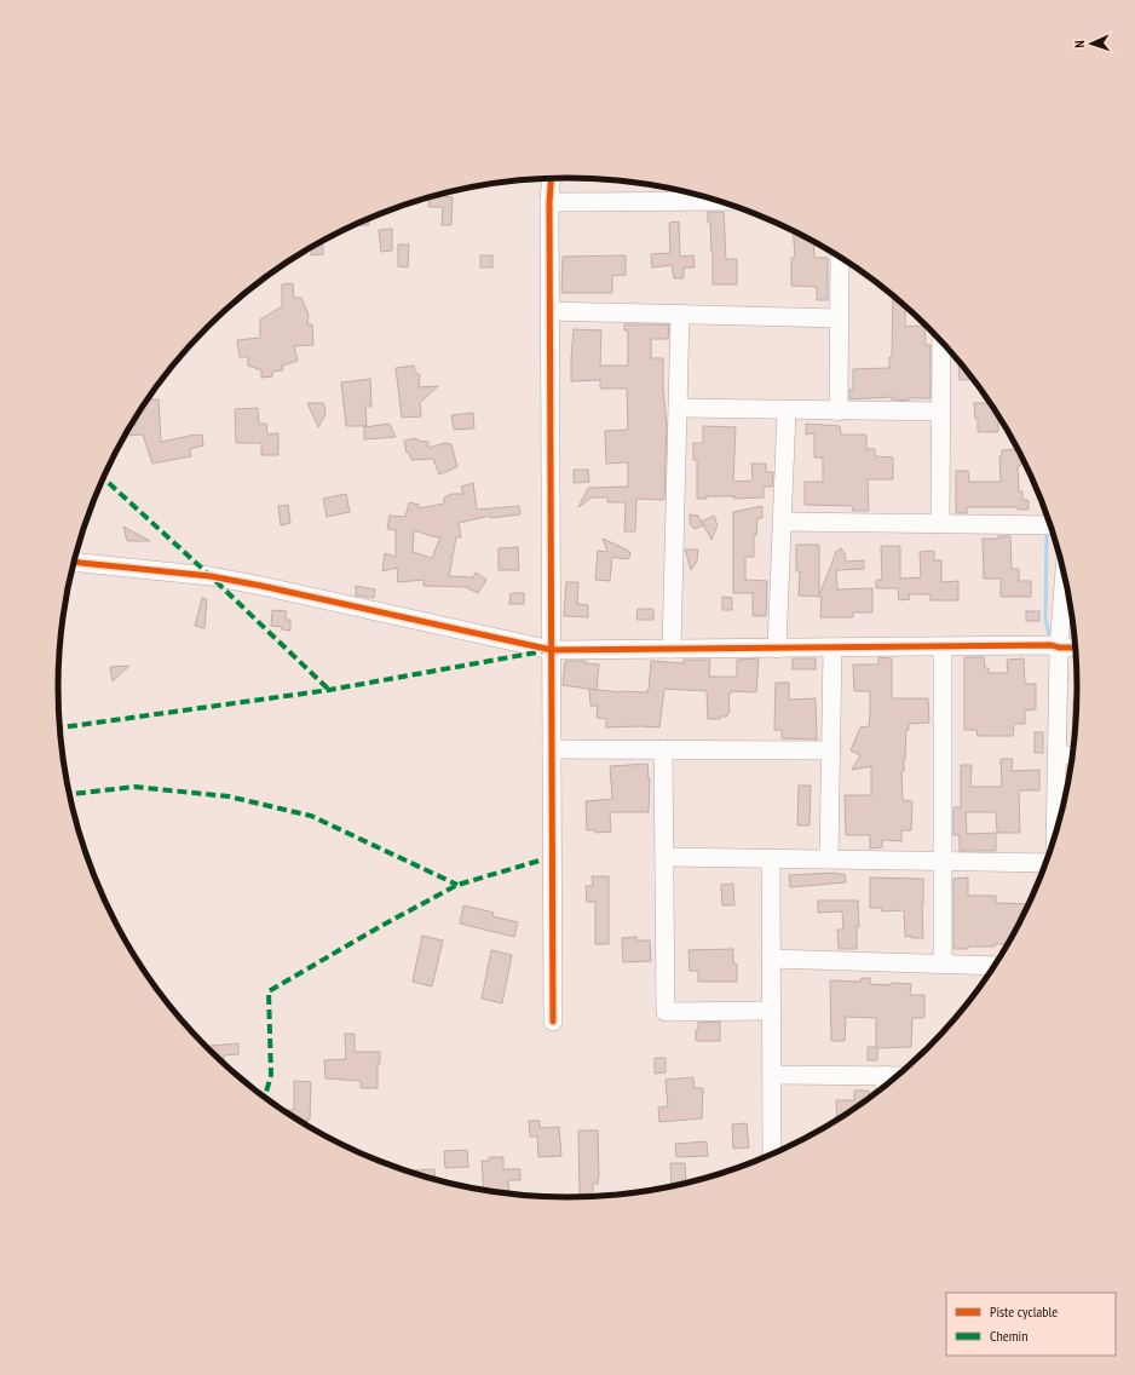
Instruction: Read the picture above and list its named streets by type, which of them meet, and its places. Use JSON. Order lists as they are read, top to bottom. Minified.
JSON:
{"legend":["Piste cyclable","Chemin"],"north":"left"}
